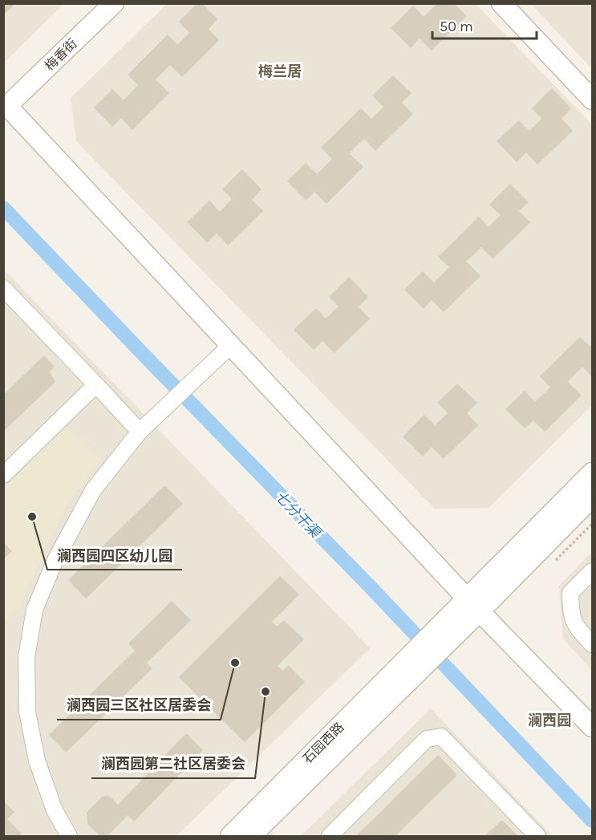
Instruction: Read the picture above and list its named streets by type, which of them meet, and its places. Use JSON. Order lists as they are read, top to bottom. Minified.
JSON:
{"streets":{"street":["梅香街","石园西路"]},"districts":["梅兰居","澜西园"],"water":["七分干渠"],"places":["澜西园四区幼儿园","澜西园三区社区居委会","澜西园第二社区居委会"],"scale_bar":"50 m"}
